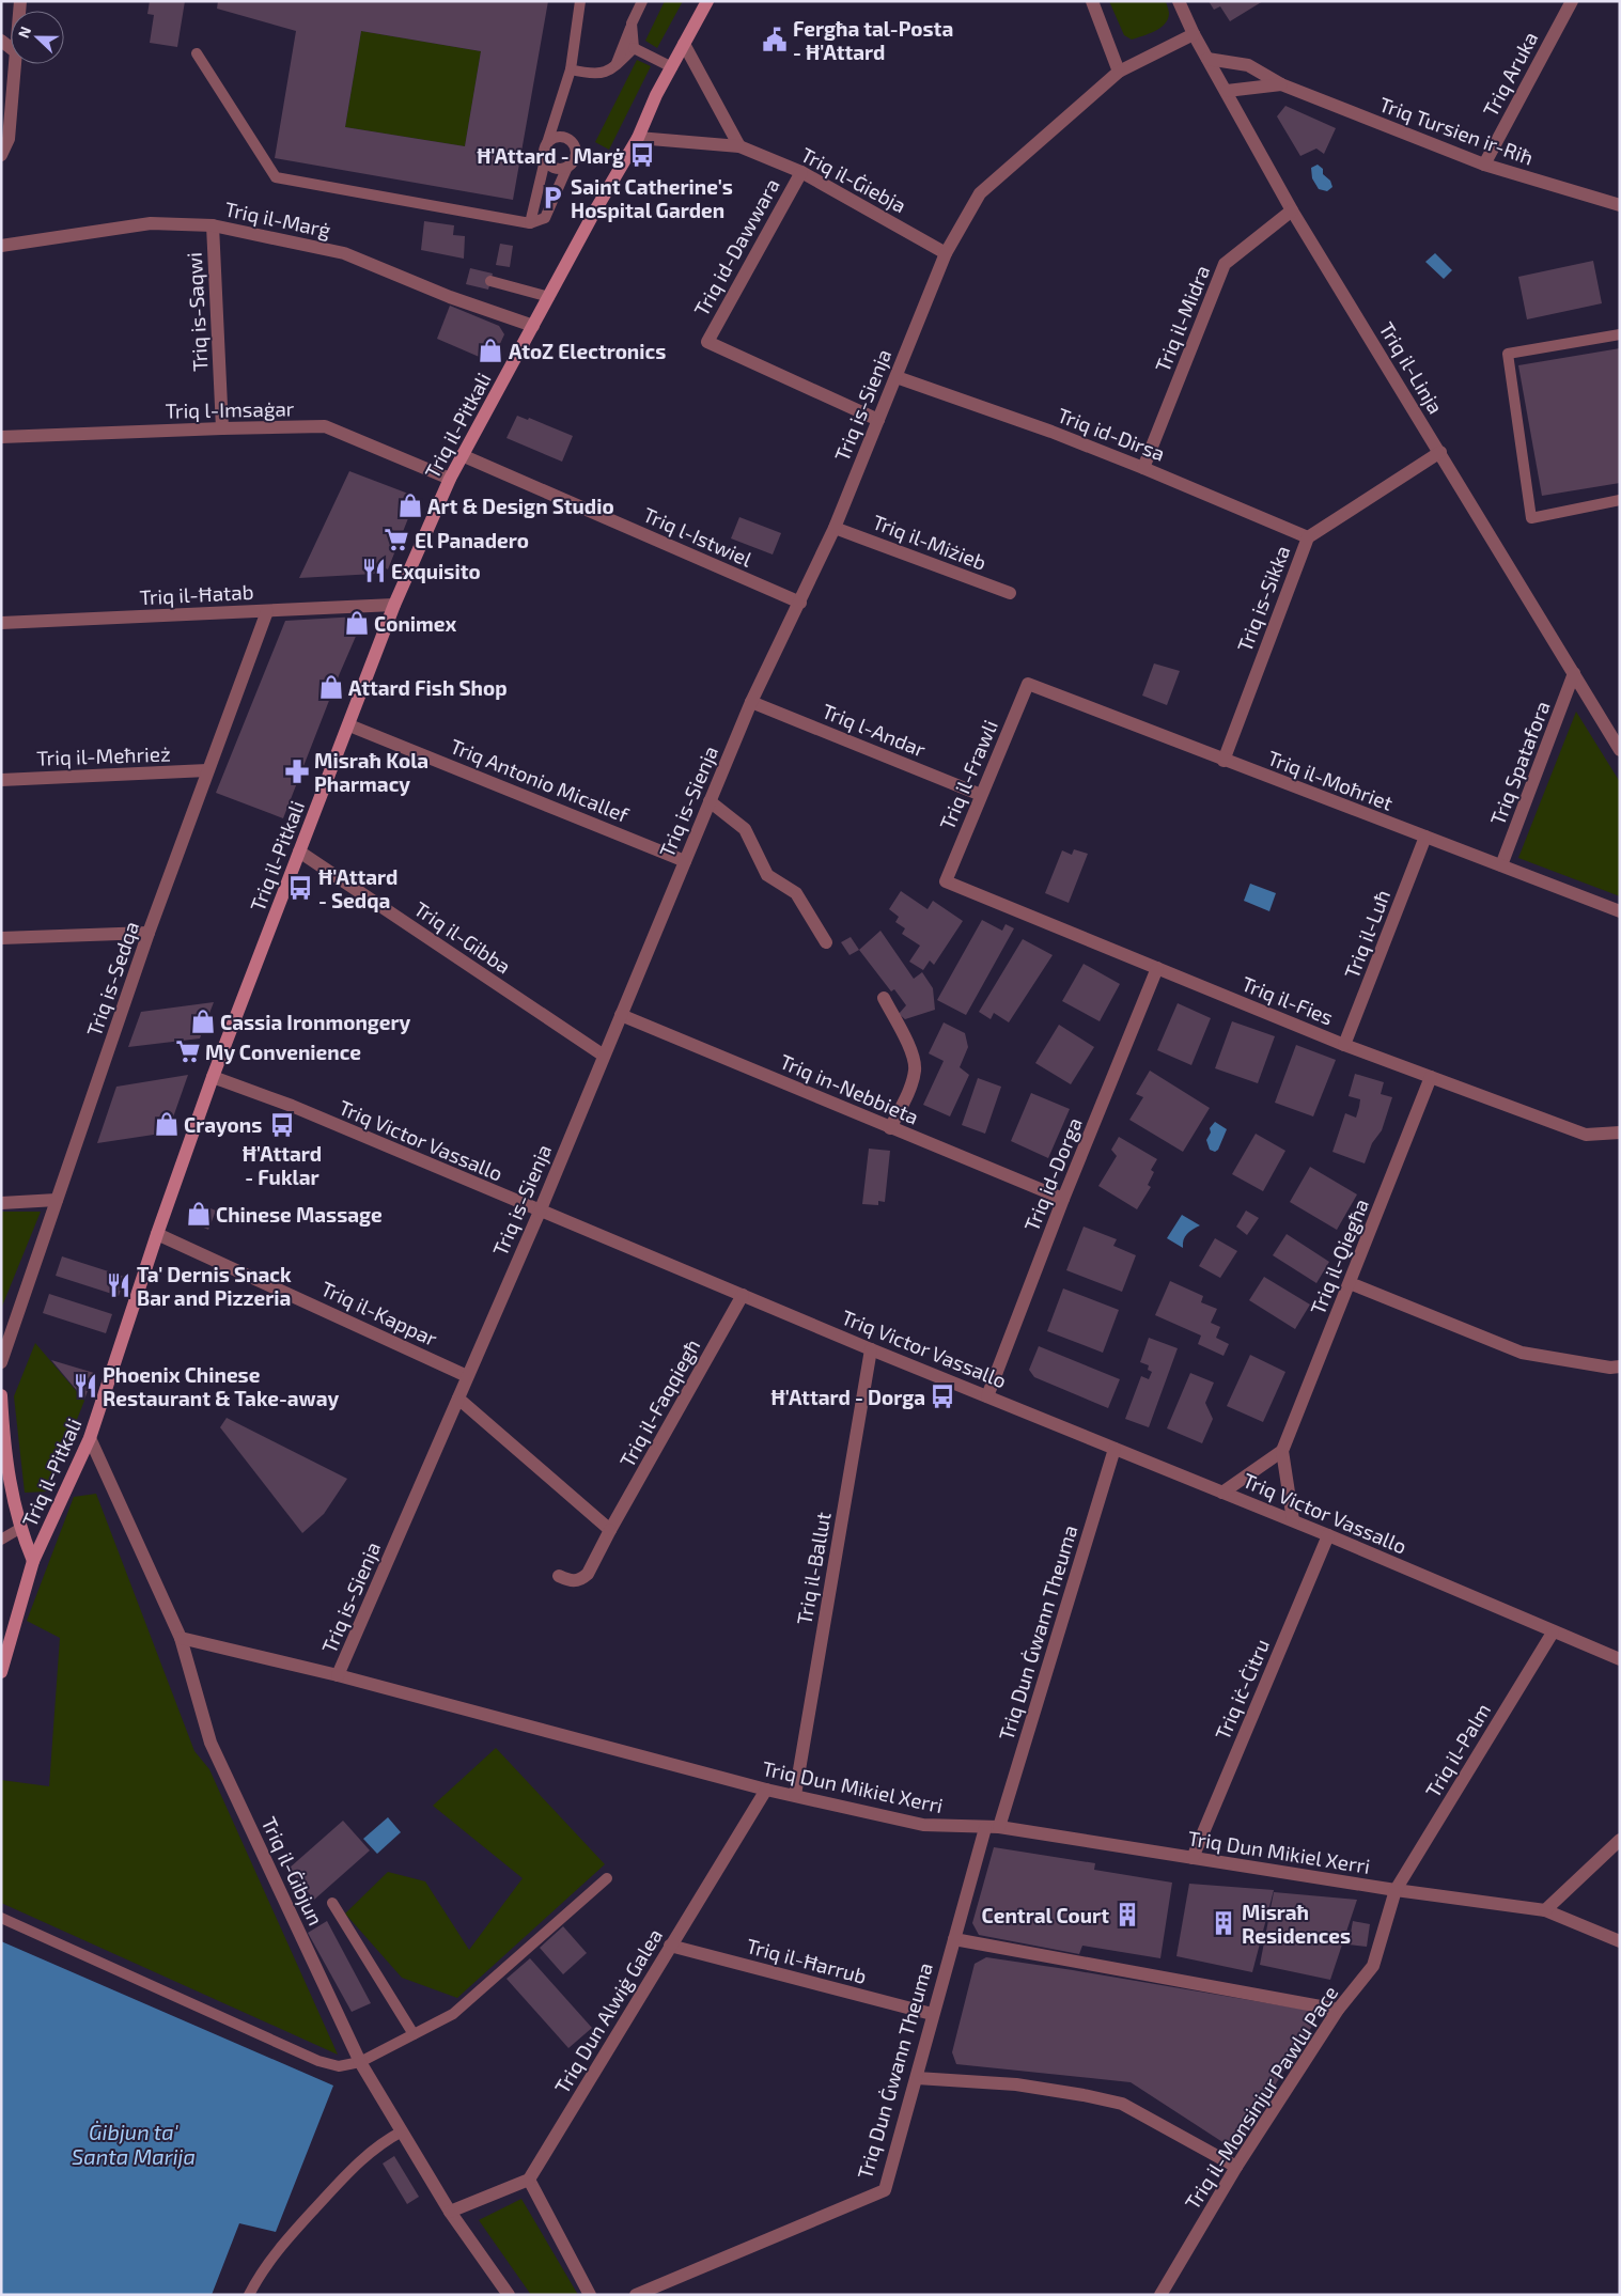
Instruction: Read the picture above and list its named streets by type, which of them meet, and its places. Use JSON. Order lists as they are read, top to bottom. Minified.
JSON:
{"streets":{"street":["Triq Aruka","Triq Tursien ir-Riħ","Triq il-Ġiebja","Triq il-Marġ","Triq id-Dawwara","Triq is-Saqwi","Triq il-Midra","Triq il-Linja","Triq is-Sienja","Triq l-Imsaġar","Triq il-Pitkali","Triq id-Dirsa","Triq l-Istwiel","Triq il-Miżieb","Triq il-Ħatab","Triq is-Sikka","Triq l-Andar","Triq il-Meħrież","Triq Spatafora","Triq il-Frawli","Triq Antonio Micallef","Triq il-Moħriet","Triq il-Luħ","Triq il-Gibba","Triq is-Sedqa","Triq il-Fies","Triq in-Nebbieta","Triq Victor Vassallo","Triq id-Dorga","Triq il-Qiegħa","Triq il-Kappar","Triq il-Faqqiegħ","Triq il-Ballut","Triq Dun Ġwann Theuma","Triq iċ-Ċitru","Triq il-Palm","Triq Dun Mikiel Xerri","Triq il-Ġibjun","Triq il-Ħarrub","Triq Dun Alwiġ Galea","Triq il-Monsinjur Pawlu Pace"]},"crossings":[["Triq Aruka","Triq Tursien ir-Riħ"],["Triq Tursien ir-Riħ","Triq il-Linja"],["Triq il-Ġiebja","Triq id-Dawwara"],["Triq il-Ġiebja","Triq is-Sienja"],["Triq il-Ġiebja","Triq il-Pitkali"],["Triq il-Marġ","Triq is-Saqwi"],["Triq il-Marġ","Triq il-Pitkali"],["Triq id-Dawwara","Triq is-Sienja"],["Triq is-Saqwi","Triq l-Imsaġar"],["Triq il-Midra","Triq il-Linja"],["Triq il-Midra","Triq id-Dirsa"],["Triq il-Linja","Triq is-Sienja"],["Triq il-Linja","Triq is-Sikka"],["Triq il-Linja","Triq Spatafora"],["Triq is-Sienja","Triq id-Dirsa"],["Triq is-Sienja","Triq l-Istwiel"],["Triq is-Sienja","Triq il-Miżieb"],["Triq is-Sienja","Triq l-Andar"],["Triq is-Sienja","Triq Antonio Micallef"],["Triq is-Sienja","Triq il-Gibba"],["Triq is-Sienja","Triq in-Nebbieta"],["Triq is-Sienja","Triq Victor Vassallo"],["Triq is-Sienja","Triq il-Kappar"],["Triq is-Sienja","Triq Dun Mikiel Xerri"],["Triq l-Imsaġar","Triq il-Pitkali"],["Triq il-Pitkali","Triq l-Istwiel"],["Triq il-Pitkali","Triq il-Ħatab"],["Triq il-Pitkali","Triq Antonio Micallef"],["Triq il-Pitkali","Triq il-Gibba"],["Triq il-Pitkali","Triq Victor Vassallo"],["Triq il-Pitkali","Triq il-Kappar"],["Triq il-Pitkali","Triq il-Ġibjun"],["Triq id-Dirsa","Triq is-Sikka"],["Triq il-Ħatab","Triq is-Sedqa"],["Triq is-Sikka","Triq il-Moħriet"],["Triq l-Andar","Triq il-Frawli"],["Triq il-Meħrież","Triq is-Sedqa"],["Triq Spatafora","Triq il-Moħriet"],["Triq il-Frawli","Triq il-Moħriet"],["Triq il-Frawli","Triq il-Fies"],["Triq il-Moħriet","Triq il-Luħ"],["Triq il-Luħ","Triq il-Fies"],["Triq il-Fies","Triq id-Dorga"],["Triq il-Fies","Triq il-Qiegħa"],["Triq in-Nebbieta","Triq id-Dorga"],["Triq Victor Vassallo","Triq id-Dorga"],["Triq Victor Vassallo","Triq il-Faqqiegħ"],["Triq Victor Vassallo","Triq il-Ballut"],["Triq Victor Vassallo","Triq Dun Ġwann Theuma"],["Triq Victor Vassallo","Triq iċ-Ċitru"],["Triq Victor Vassallo","Triq il-Palm"],["Triq il-Ballut","Triq Dun Mikiel Xerri"],["Triq Dun Ġwann Theuma","Triq Dun Mikiel Xerri"],["Triq Dun Ġwann Theuma","Triq il-Ħarrub"],["Triq iċ-Ċitru","Triq Dun Mikiel Xerri"],["Triq il-Palm","Triq Dun Mikiel Xerri"],["Triq il-Palm","Triq il-Monsinjur Pawlu Pace"],["Triq Dun Mikiel Xerri","Triq il-Ġibjun"],["Triq Dun Mikiel Xerri","Triq Dun Alwiġ Galea"],["Triq Dun Mikiel Xerri","Triq il-Monsinjur Pawlu Pace"],["Triq il-Ħarrub","Triq Dun Alwiġ Galea"]],"water":["Ġibjun ta' Santa Marija"],"places":{"public building":["Fergħa tal-Posta - Ħ'Attard"],"bus stop":["Ħ'Attard - Marġ","Ħ'Attard - Sedqa","Ħ'Attard - Fuklar","Ħ'Attard - Dorga"],"parking":["Saint Catherine's Hospital Garden"],"shop":["AtoZ Electronics","Art & Design Studio","Conimex","Attard Fish Shop","Cassia Ironmongery","Crayons","Chinese Massage"],"supermarket":["El Panadero","My Convenience"],"restaurant":["Exquisito","Ta' Dernis Snack Bar and Pizzeria","Phoenix Chinese Restaurant & Take-away"],"pharmacy":["Misraħ Kola Pharmacy"],"building":["Central Court","Misraħ Residences"]},"north":"left"}
